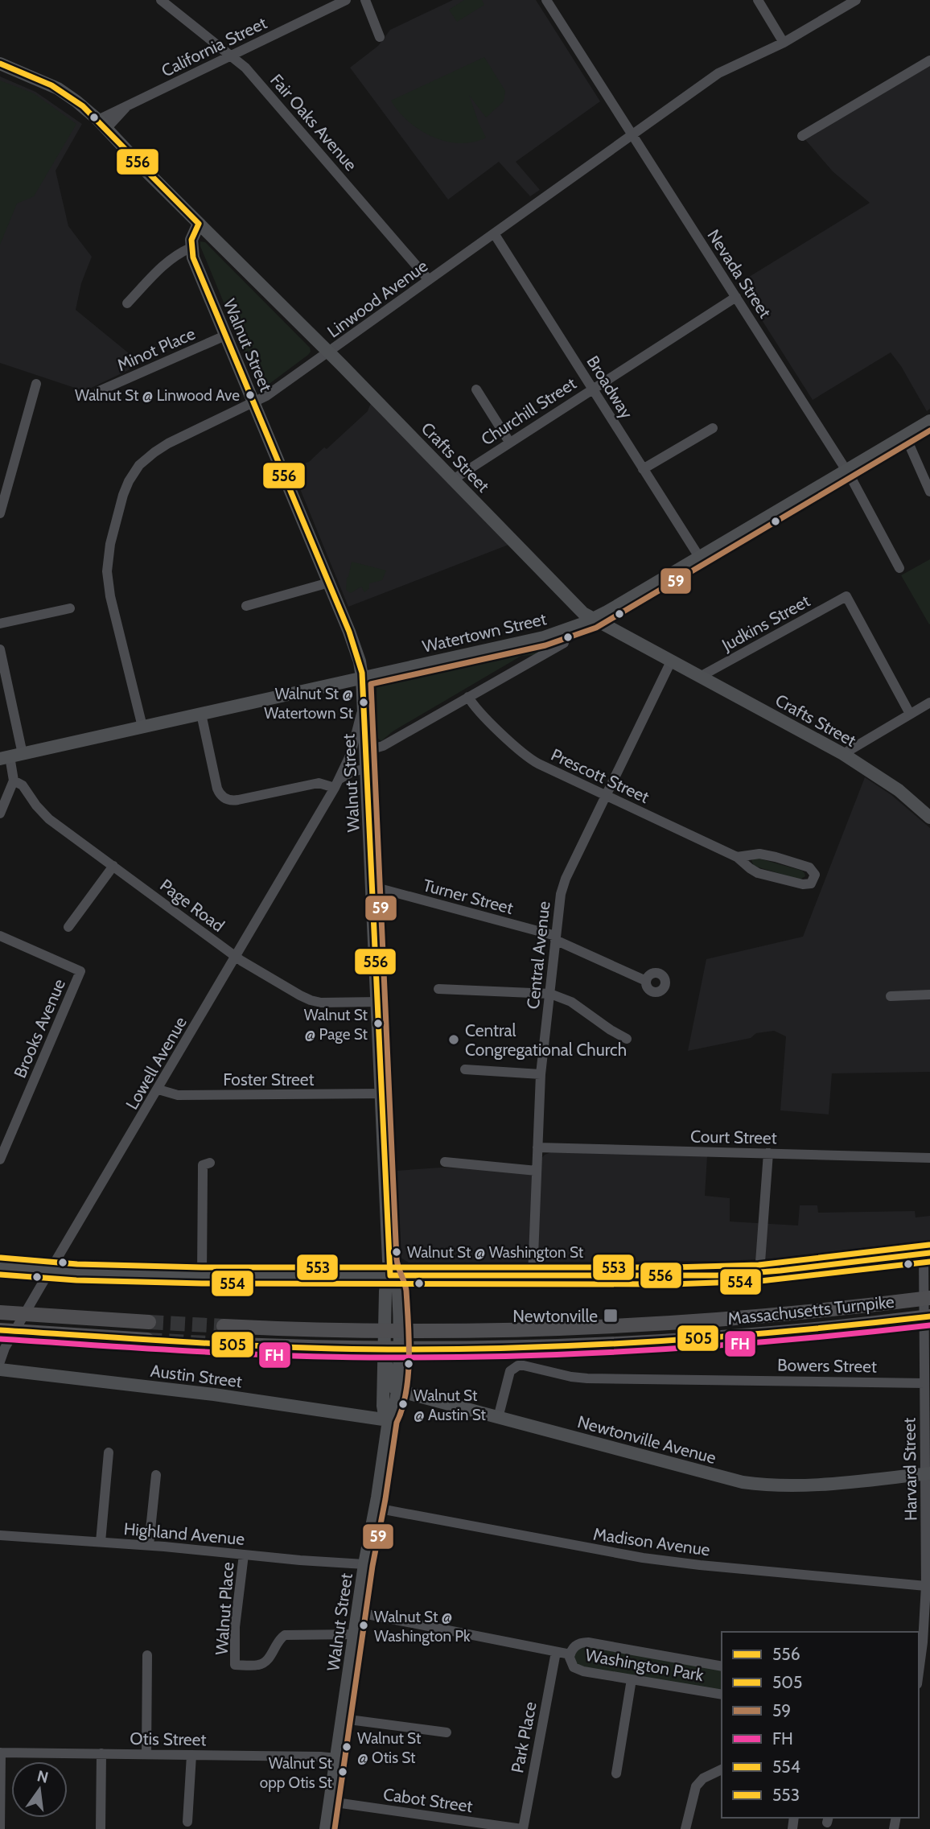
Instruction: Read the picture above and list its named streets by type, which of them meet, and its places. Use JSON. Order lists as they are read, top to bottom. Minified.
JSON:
{"streets":{"highway":["Massachusetts Turnpike"],"main road":["Walnut Street","Crafts Street","Watertown Street","Austin Street","Newtonville Avenue"],"street":["California Street","Fair Oaks Avenue","Nevada Street","Linwood Avenue","Minot Place","Broadway","Churchill Street","Judkins Street","Prescott Street","Turner Street","Page Road","Central Avenue","Brooks Avenue","Lowell Avenue","Foster Street","Court Street","Bowers Street","Harvard Street","Highland Avenue","Madison Avenue","Walnut Place","Washington Park","Park Place","Otis Street","Cabot Street"]},"crossings":[["California Street","Fair Oaks Avenue"],["California Street","Crafts Street"],["Fair Oaks Avenue","Linwood Avenue"],["Nevada Street","Linwood Avenue"],["Nevada Street","Churchill Street"],["Nevada Street","Watertown Street"],["Linwood Avenue","Walnut Street"],["Linwood Avenue","Broadway"],["Linwood Avenue","Crafts Street"],["Linwood Avenue","Watertown Street"],["Walnut Street","Minot Place"],["Walnut Street","Watertown Street"],["Walnut Street","Turner Street"],["Walnut Street","Page Road"],["Walnut Street","Lowell Avenue"],["Walnut Street","Foster Street"],["Walnut Street","Austin Street"],["Walnut Street","Newtonville Avenue"],["Walnut Street","Highland Avenue"],["Walnut Street","Madison Avenue"],["Walnut Street","Walnut Place"],["Walnut Street","Washington Park"],["Walnut Street","Otis Street"],["Walnut Street","Cabot Street"],["Broadway","Churchill Street"],["Broadway","Watertown Street"],["Churchill Street","Crafts Street"],["Crafts Street","Judkins Street"],["Crafts Street","Watertown Street"],["Crafts Street","Central Avenue"],["Prescott Street","Central Avenue"],["Turner Street","Central Avenue"],["Page Road","Lowell Avenue"],["Central Avenue","Court Street"],["Lowell Avenue","Foster Street"],["Bowers Street","Newtonville Avenue"],["Bowers Street","Harvard Street"],["Newtonville Avenue","Harvard Street"],["Harvard Street","Madison Avenue"],["Highland Avenue","Walnut Place"],["Washington Park","Park Place"],["Park Place","Cabot Street"]],"places":{"other":["Walnut St @ Linwood Ave","Walnut St @ Watertown St","Walnut St @ Page St","Central Congregational Church","Walnut St @ Washington St","Walnut St @ Austin St","Walnut St @ Washington Pk","Walnut St @ Otis St","Walnut St opp Otis St"],"transit":["Newtonville"]},"lines":["transit line 556","transit line 59","transit line 553","transit line 554","transit line 505","transit line FH"],"legend":["556","505","59","FH","554","553"],"north":"top"}
